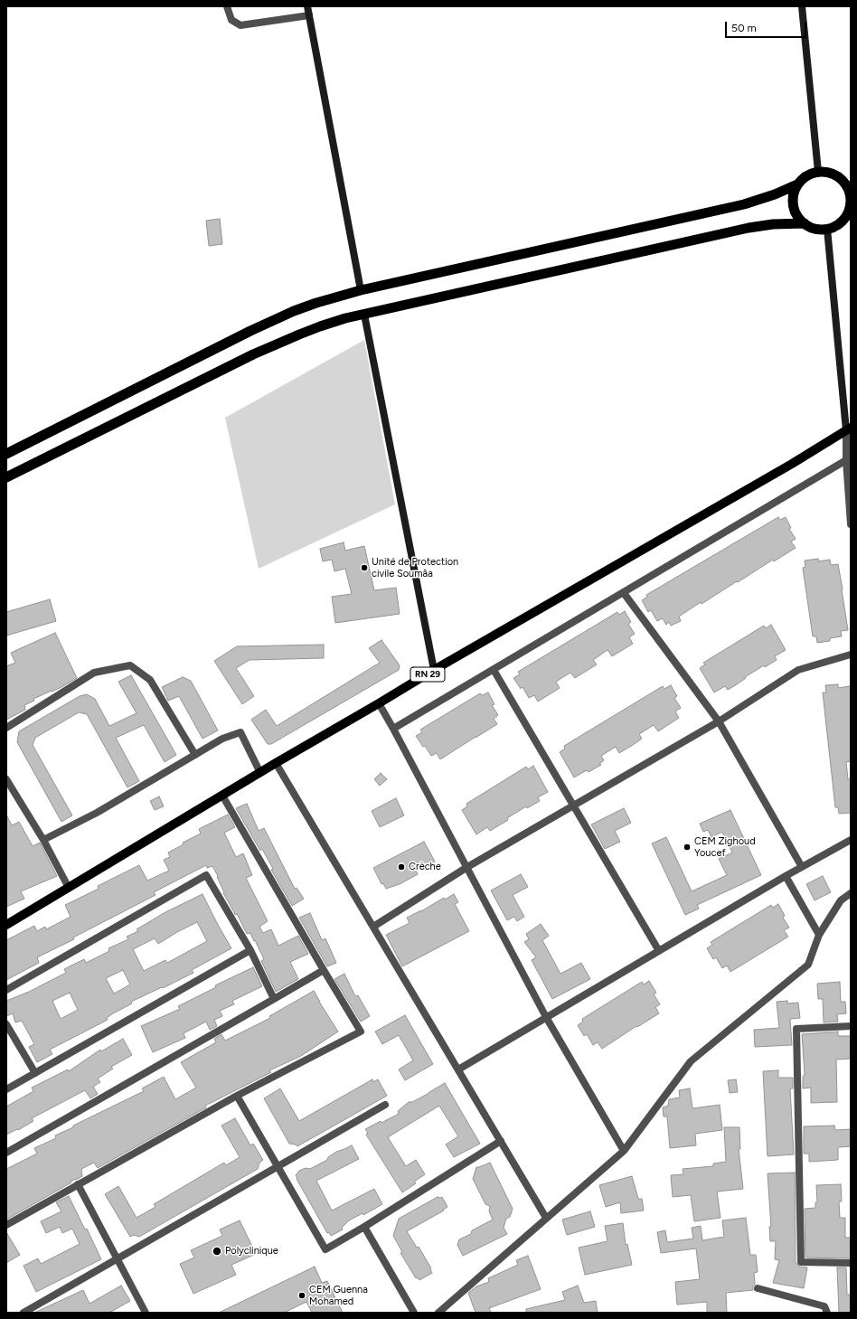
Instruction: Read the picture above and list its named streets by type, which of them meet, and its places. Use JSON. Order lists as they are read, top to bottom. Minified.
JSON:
{"streets":{"main road":["RN 29"]},"places":["Unité de Protection civile Soumâa","CEM Zighoud Youcef","Crèche","Polyclinique","CEM Guenna Mohamed"],"scale_bar":"50 m"}
